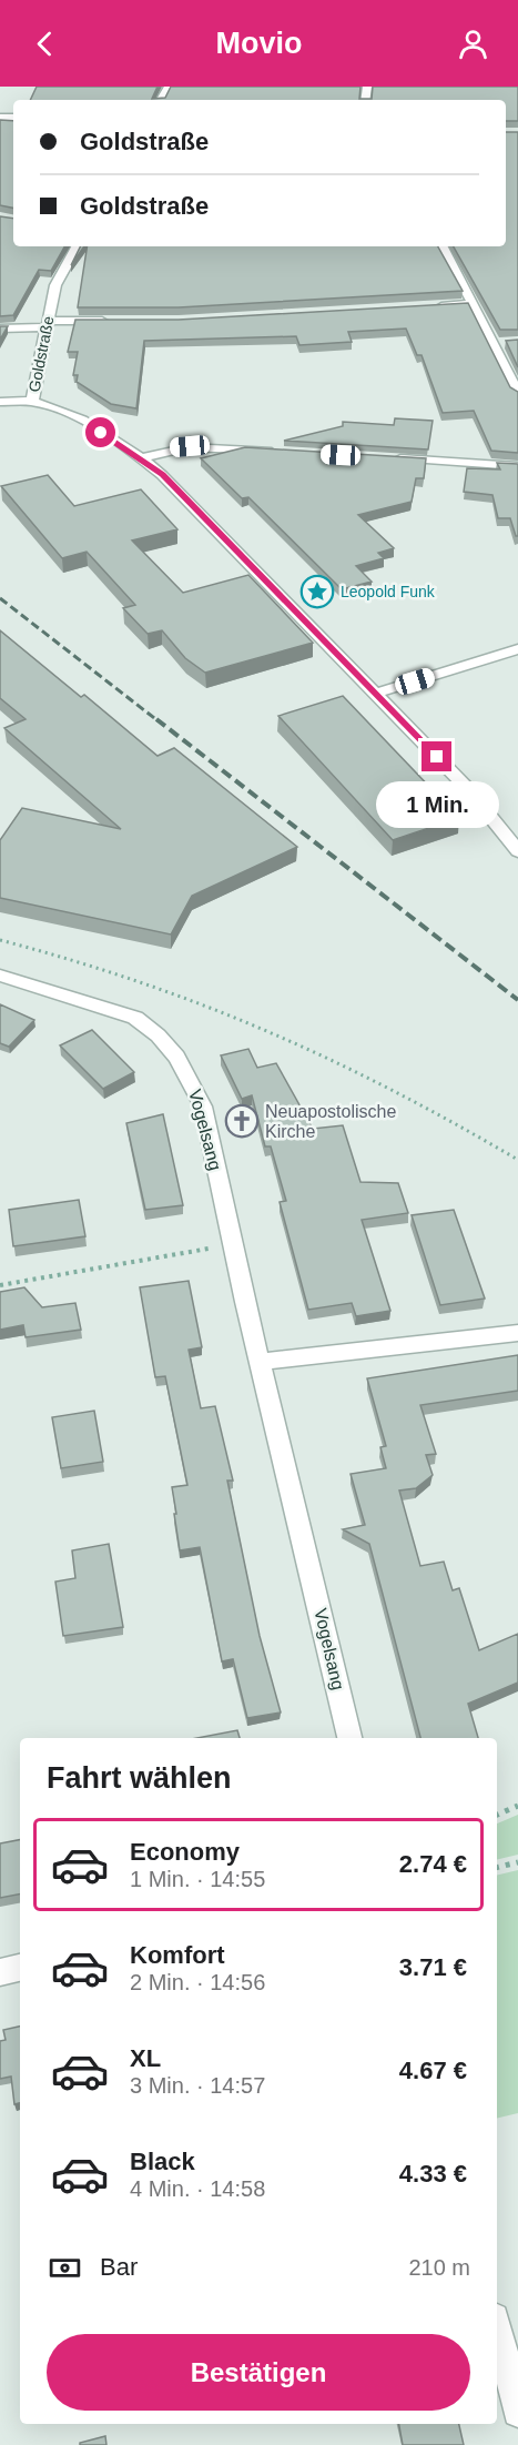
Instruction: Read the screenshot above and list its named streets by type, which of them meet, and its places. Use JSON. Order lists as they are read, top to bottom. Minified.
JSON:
{"streets":{"street":["Goldstraße","Vogelsang"]},"places":{"place":["Leopold Funk"],"church":["Neuapostolische Kirche"]},"page":{"header":"Movio","banner":["Goldstraße","Goldstraße"],"bubble":"1 Min.","heading":"Fahrt wählen","list":[{"name":"Economy","note":"1 Min. · 14:55","value":"2.74 €"},{"name":"Komfort","note":"2 Min. · 14:56","value":"3.71 €"},{"name":"XL","note":"3 Min. · 14:57","value":"4.67 €"},{"name":"Black","note":"4 Min. · 14:58","value":"4.33 €"}],"pay":["Bar","210 m"],"buttons":"Bestätigen"}}
